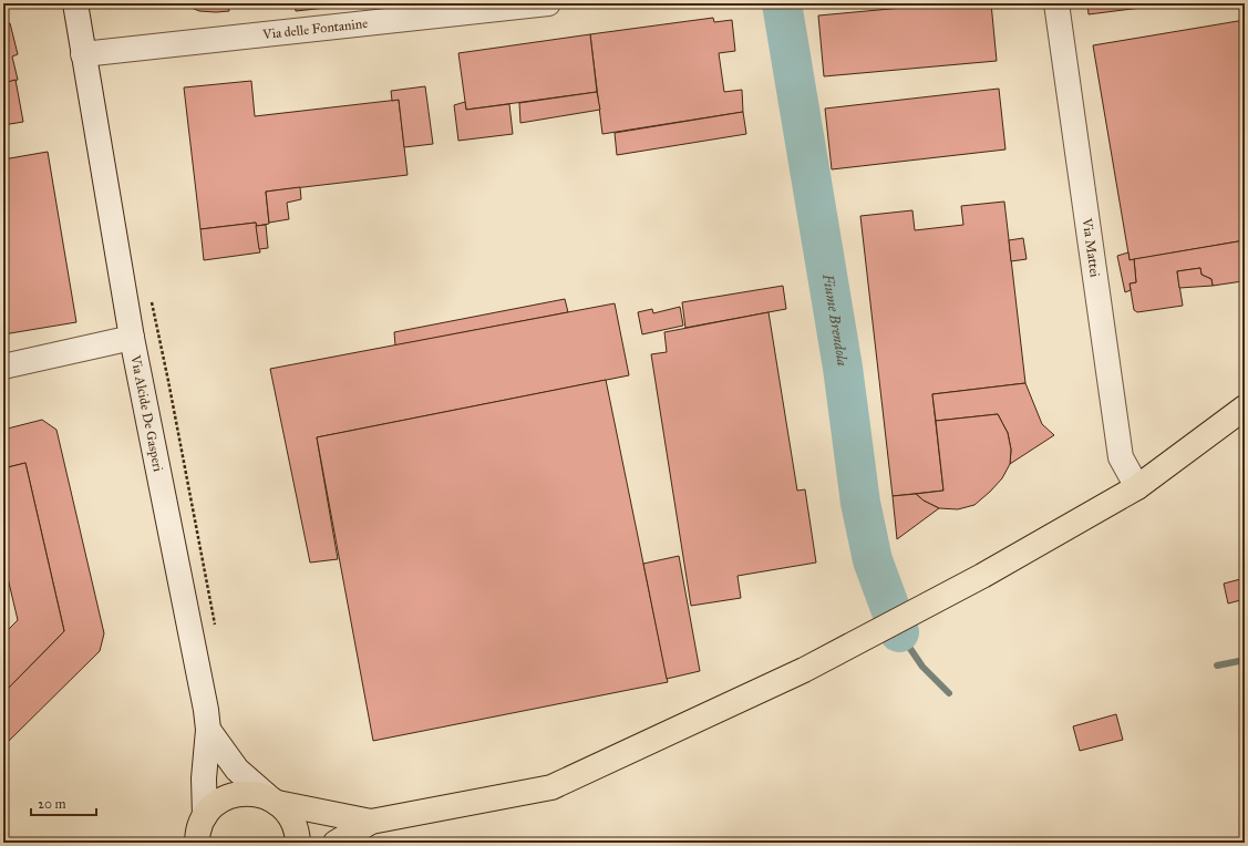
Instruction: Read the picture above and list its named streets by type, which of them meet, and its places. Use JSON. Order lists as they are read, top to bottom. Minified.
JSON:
{"streets":{"street":["Via delle Fontanine","Via Mattei","Via Alcide De Gasperi"]},"crossings":[["Via delle Fontanine","Via Alcide De Gasperi"]],"water":["Fiume Brendola"],"scale_bar":"20 m"}
